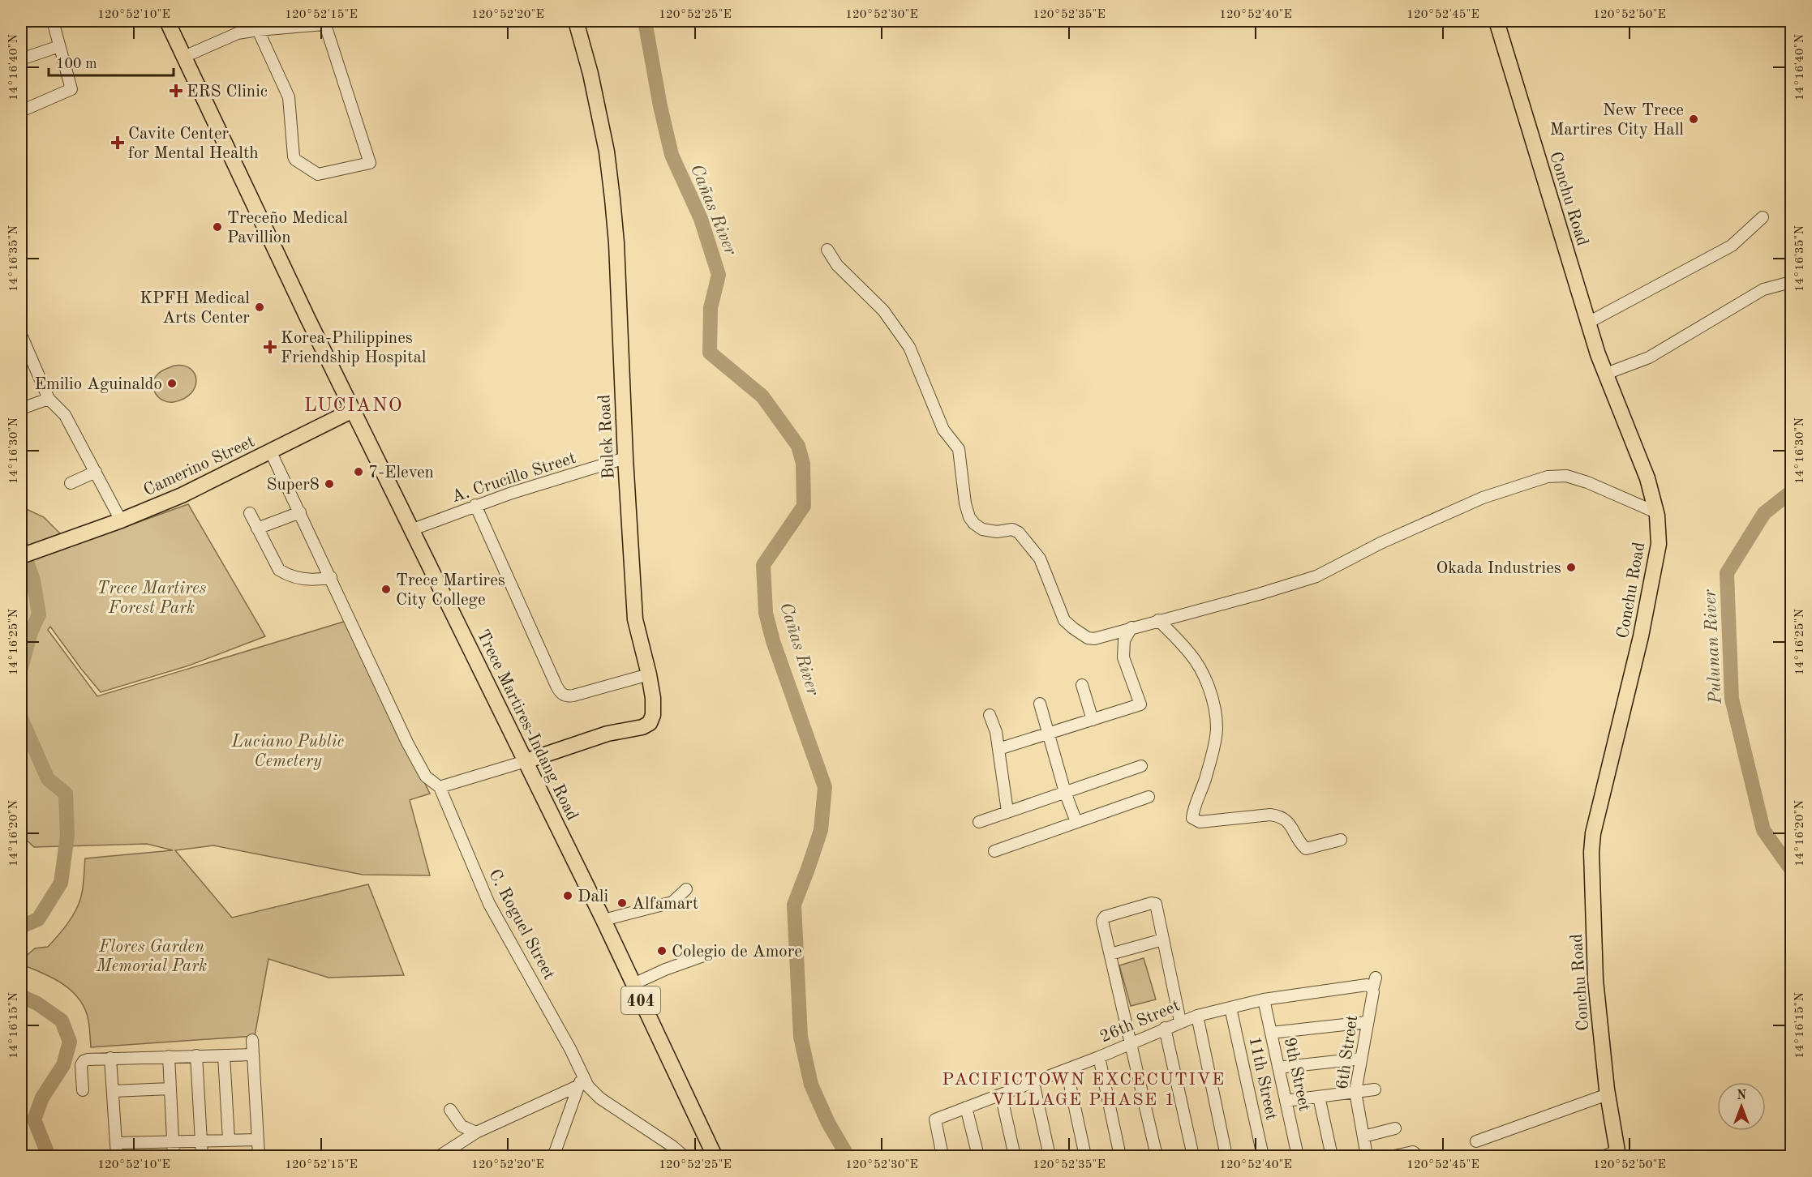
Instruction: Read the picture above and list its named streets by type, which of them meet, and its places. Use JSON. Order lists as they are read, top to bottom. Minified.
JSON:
{"streets":{"main road":["Conchu Road","Bulek Road","Camerino Street","Trece Martires-Indang Road","404"],"street":["A. Crucillo Street","C. Roguel Street","26th Street","6th Street","9th Street","11th Street"]},"crossings":[["Bulek Road","A. Crucillo Street"],["Bulek Road","Trece Martires-Indang Road"],["Camerino Street","Trece Martires-Indang Road"],["A. Crucillo Street","Trece Martires-Indang Road"],["26th Street","6th Street"],["26th Street","9th Street"],["26th Street","11th Street"]],"districts":["LUCIANO","PACIFICTOWN EXCECUTIVE VILLAGE PHASE 1"],"water":["Cañas River","Pulunan River"],"parks":["Trece Martires Forest Park","Luciano Public Cemetery","Flores Garden Memorial Park"],"places":{"health":["ERS Clinic","Cavite Center for Mental Health","Korea-Philippines Friendship Hospital"],"other":["New Trece Martires City Hall","Treceño Medical Pavillion","KPFH Medical Arts Center","Emilio Aguinaldo","7-Eleven","Super8","Okada Industries","Trece Martires City College","Dali","Alfamart","Colegio de Amore"]},"scale_bar":"100 m","north":"top","coordinates":["120°52'10\"E","120°52'15\"E","120°52'20\"E","120°52'25\"E","120°52'30\"E","120°52'35\"E","120°52'40\"E","120°52'45\"E","120°52'50\"E","14°16'40\"N","14°16'35\"N","14°16'30\"N","14°16'25\"N","14°16'20\"N","14°16'15\"N"]}
